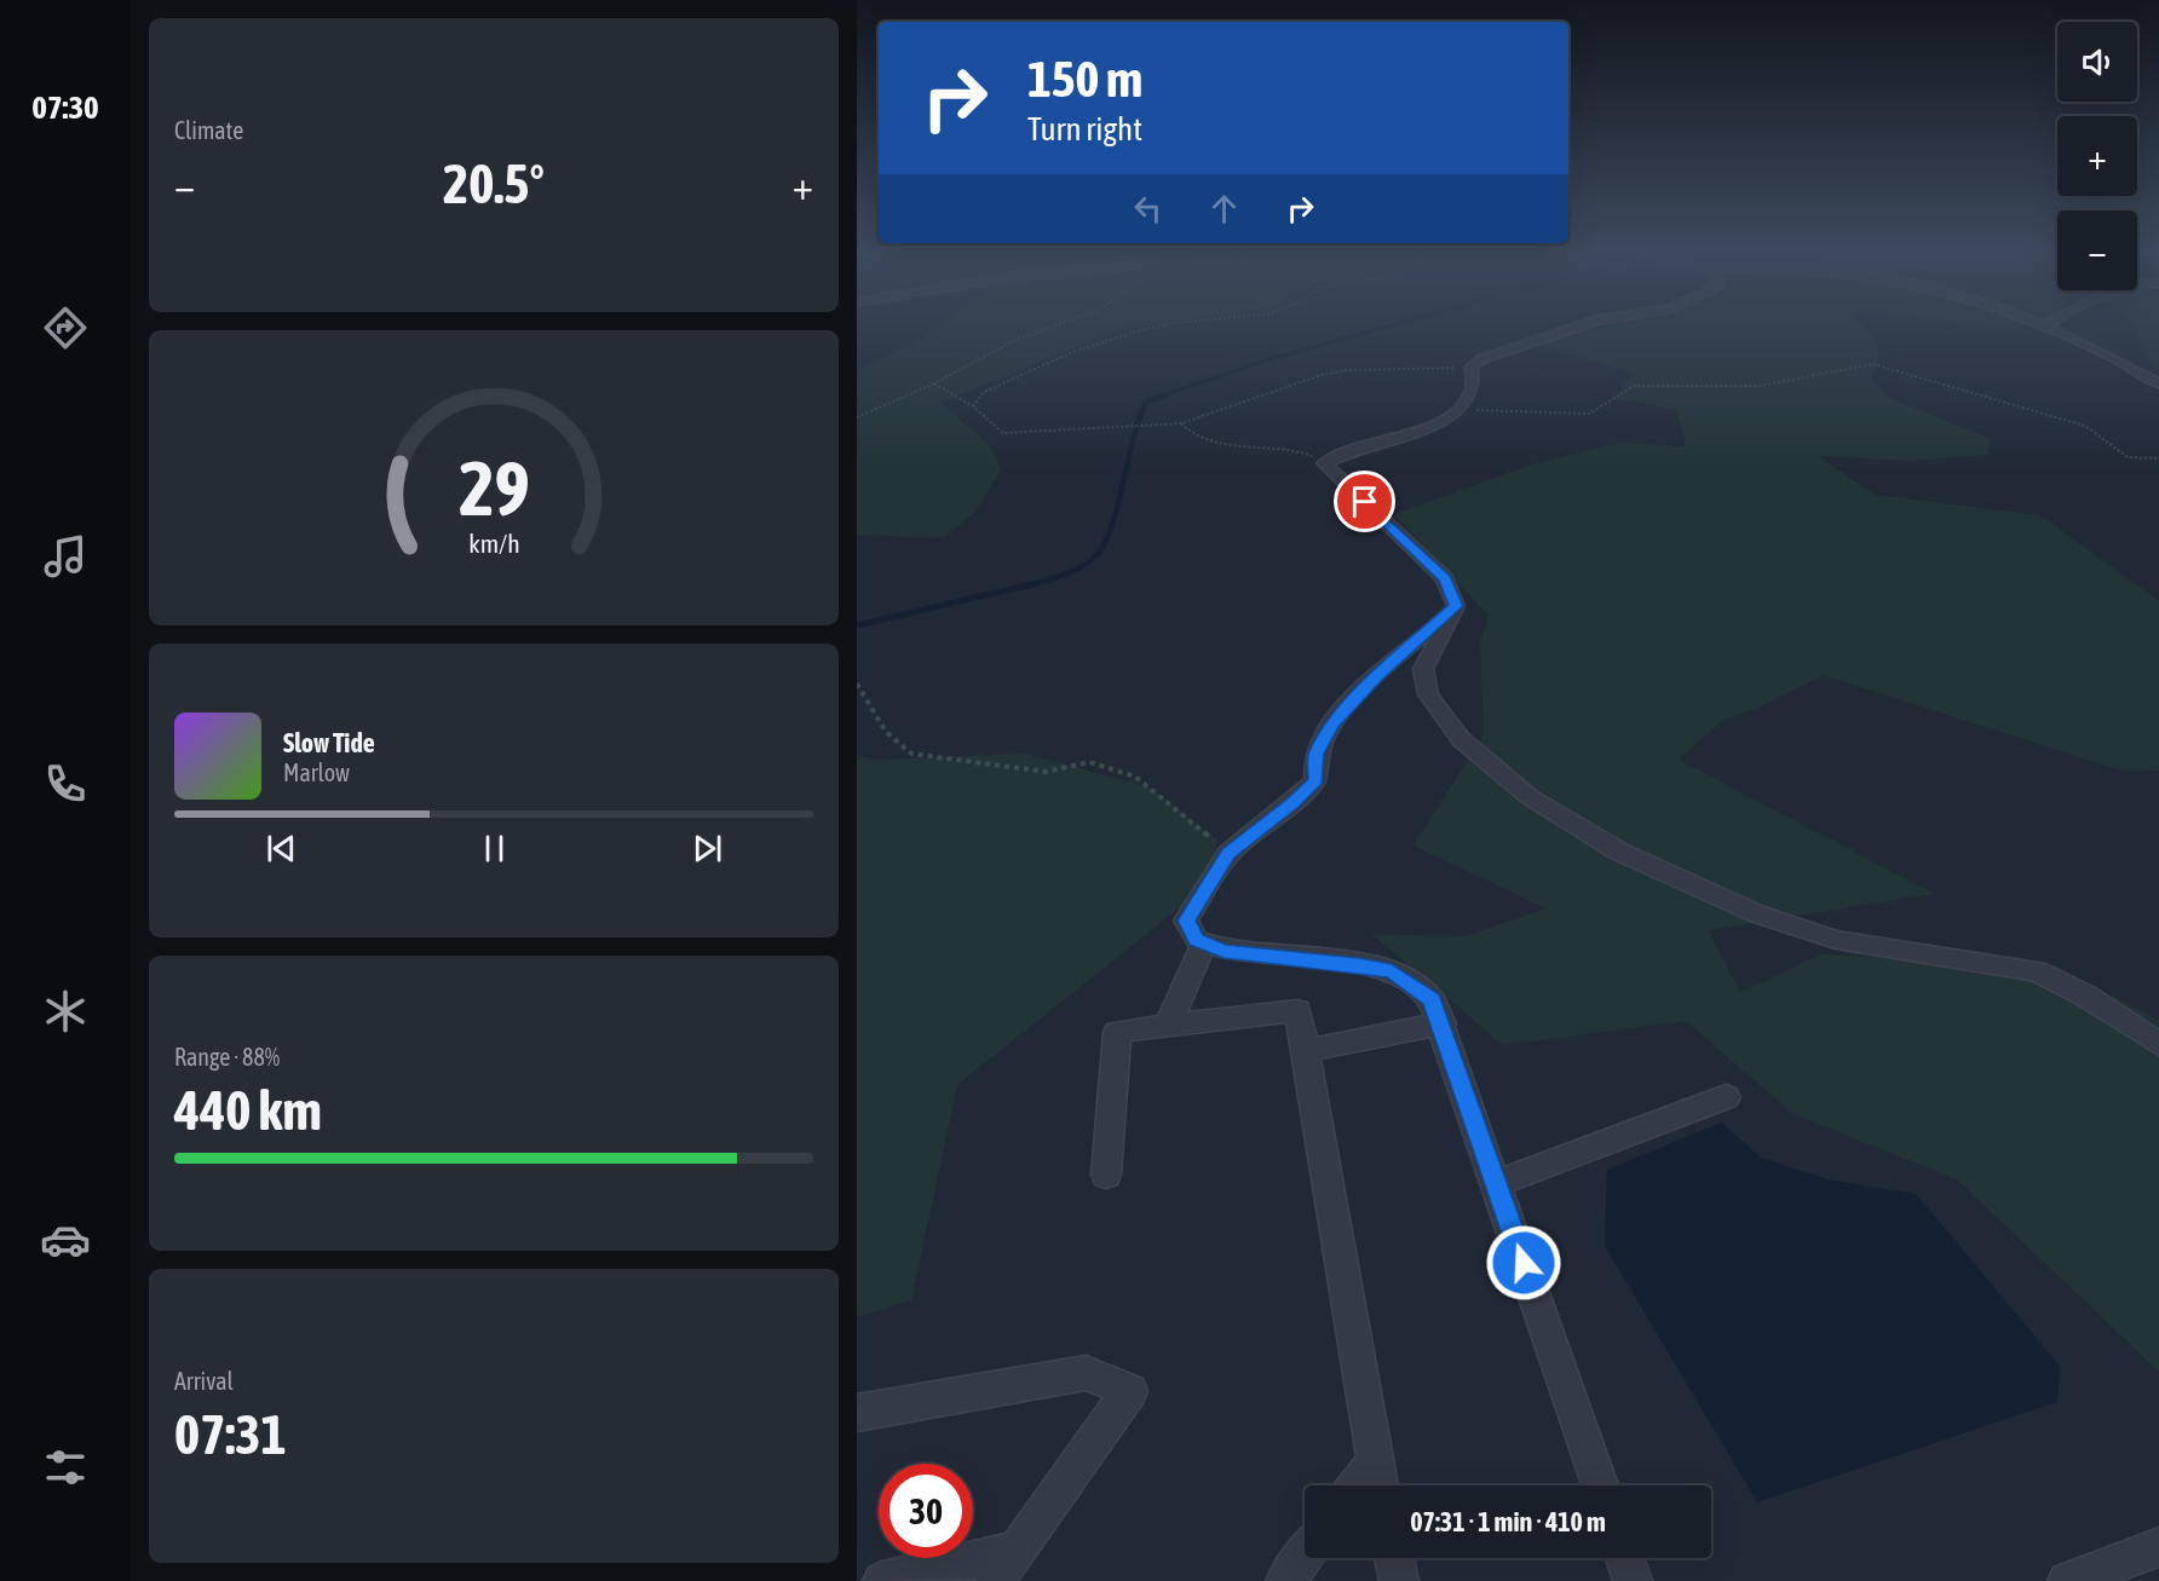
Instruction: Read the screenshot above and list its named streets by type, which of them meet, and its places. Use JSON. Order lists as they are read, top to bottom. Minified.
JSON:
{"page":{"tabs":"07:30","tile":["Climate",["Range · 88%","440 km"],["Arrival","07:31"]],"map_buttons":["+","−"],"turn":["150 m","Turn right"],"heat":["−","20.5°","+"],"song":["Slow Tide","Marlow"],"limit":"30","trip":"07:31 · 1 min · 410 m","gauge":["29","km/h"]}}
